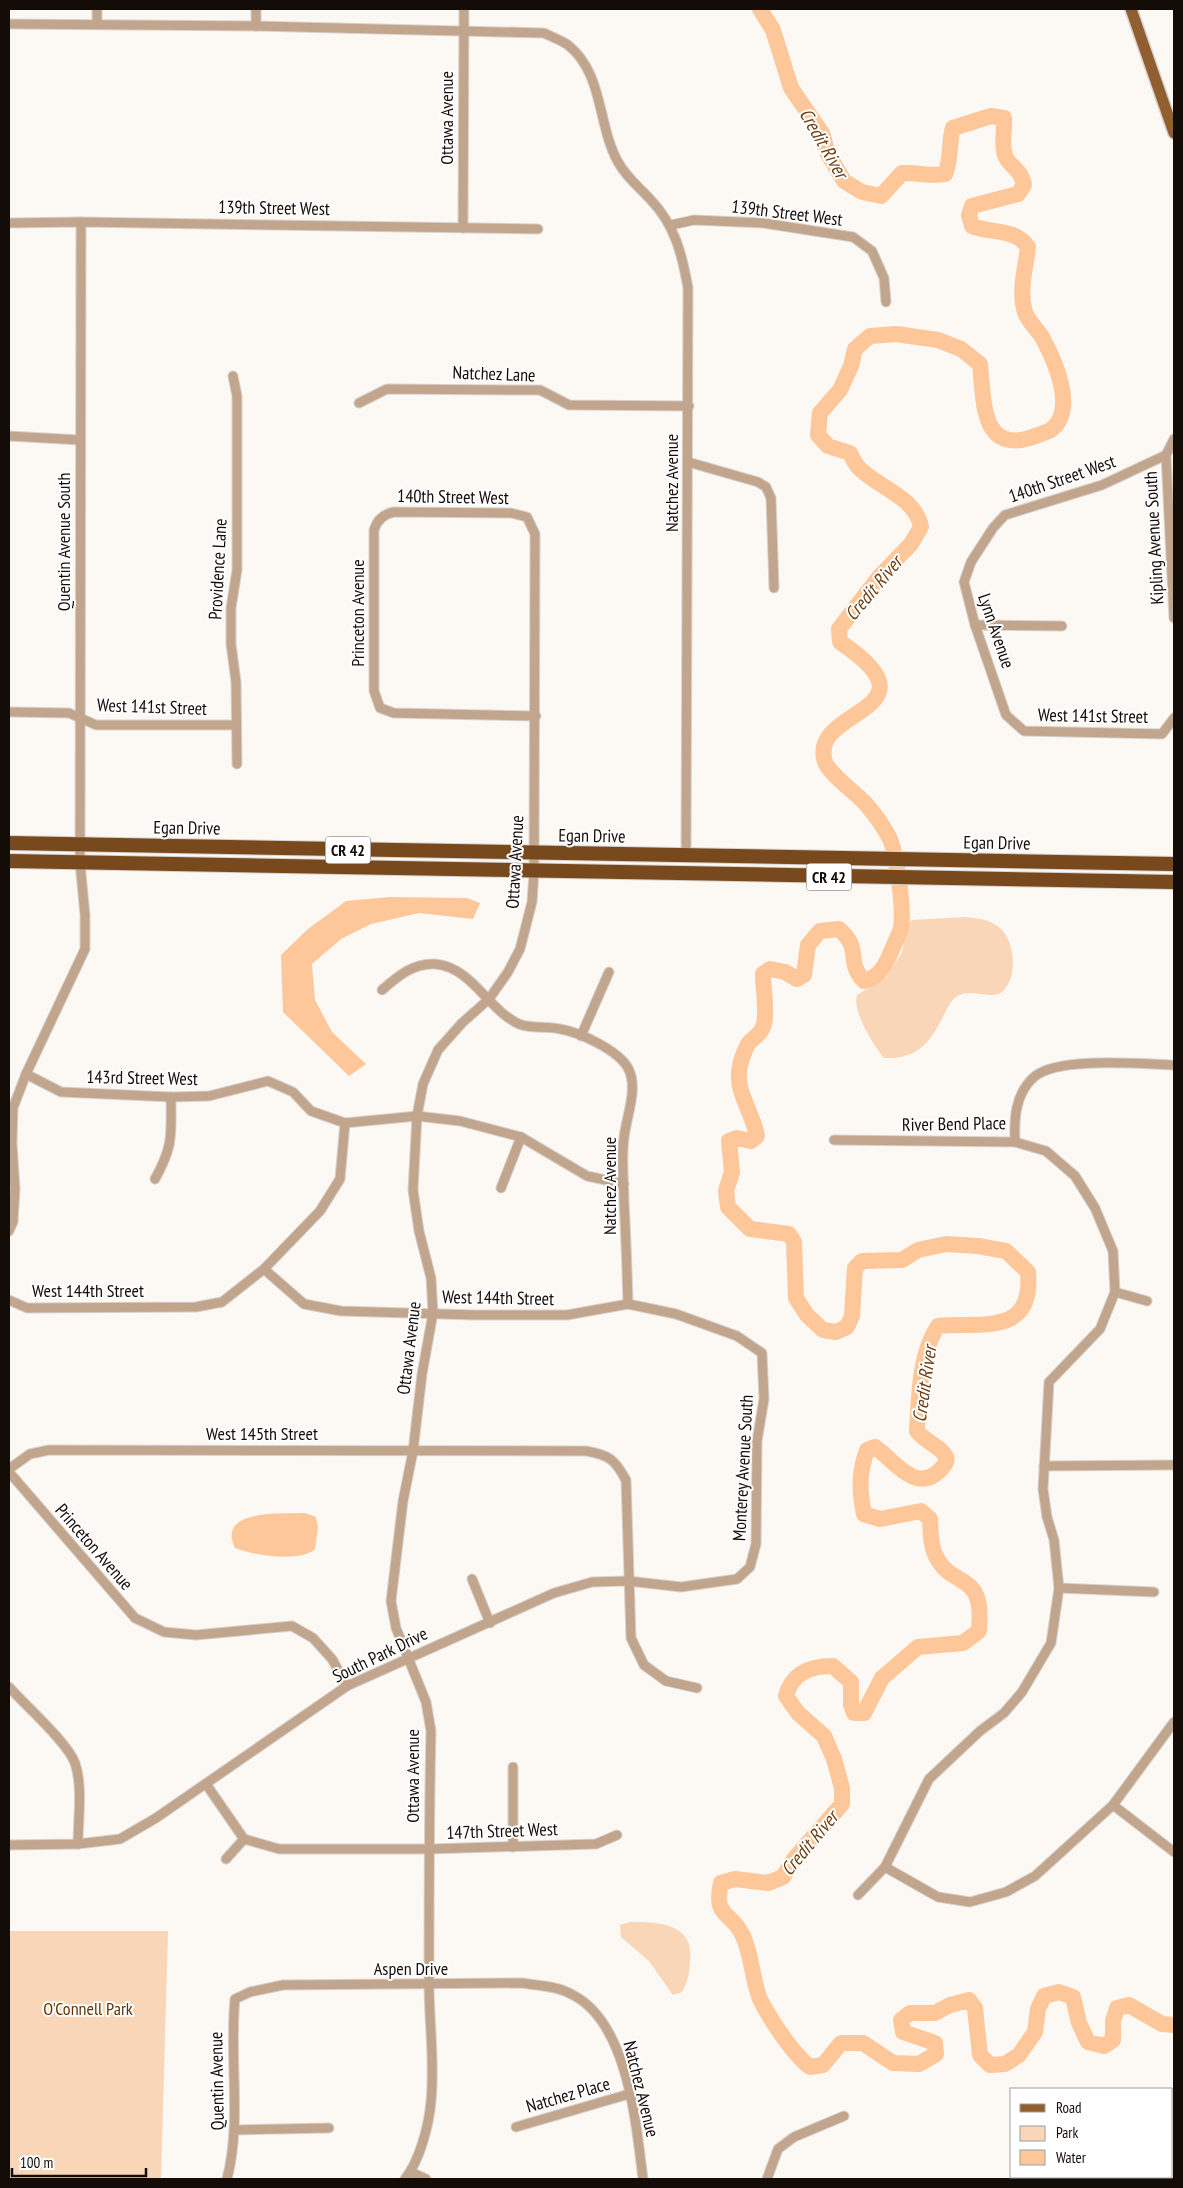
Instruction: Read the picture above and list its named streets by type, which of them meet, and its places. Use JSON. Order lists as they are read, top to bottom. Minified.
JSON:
{"streets":{"highway":["Egan Drive","CR 42"],"street":["Ottawa Avenue","139th Street West","Natchez Lane","140th Street West","Natchez Avenue","Kipling Avenue South","Quentin Avenue South","Providence Lane","Princeton Avenue","Lynn Avenue","West 141st Street","143rd Street West","River Bend Place","West 144th Street","West 145th Street","Monterey Avenue South","South Park Drive","147th Street West","Aspen Drive","Quentin Avenue","Natchez Place"]},"crossings":[["Ottawa Avenue","139th Street West"],["Ottawa Avenue","140th Street West"],["Ottawa Avenue","Natchez Avenue"],["Ottawa Avenue","Princeton Avenue"],["Ottawa Avenue","Egan Drive"],["Ottawa Avenue","143rd Street West"],["Ottawa Avenue","West 144th Street"],["Ottawa Avenue","West 145th Street"],["Ottawa Avenue","South Park Drive"],["Ottawa Avenue","147th Street West"],["Ottawa Avenue","Aspen Drive"],["139th Street West","Natchez Avenue"],["139th Street West","Quentin Avenue South"],["Natchez Lane","Natchez Avenue"],["140th Street West","Kipling Avenue South"],["140th Street West","Princeton Avenue"],["140th Street West","Lynn Avenue"],["Natchez Avenue","Egan Drive"],["Natchez Avenue","143rd Street West"],["Natchez Avenue","West 144th Street"],["Natchez Avenue","Aspen Drive"],["Natchez Avenue","Natchez Place"],["Quentin Avenue South","West 141st Street"],["Quentin Avenue South","Egan Drive"],["Providence Lane","West 141st Street"],["Princeton Avenue","West 145th Street"],["Princeton Avenue","South Park Drive"],["Lynn Avenue","West 141st Street"],["West 144th Street","Monterey Avenue South"],["West 145th Street","South Park Drive"],["Monterey Avenue South","South Park Drive"],["Aspen Drive","Quentin Avenue"]],"water":["Credit River"],"parks":["O'Connell Park"],"legend":["Road","Park","Water"],"scale_bar":"100 m"}
